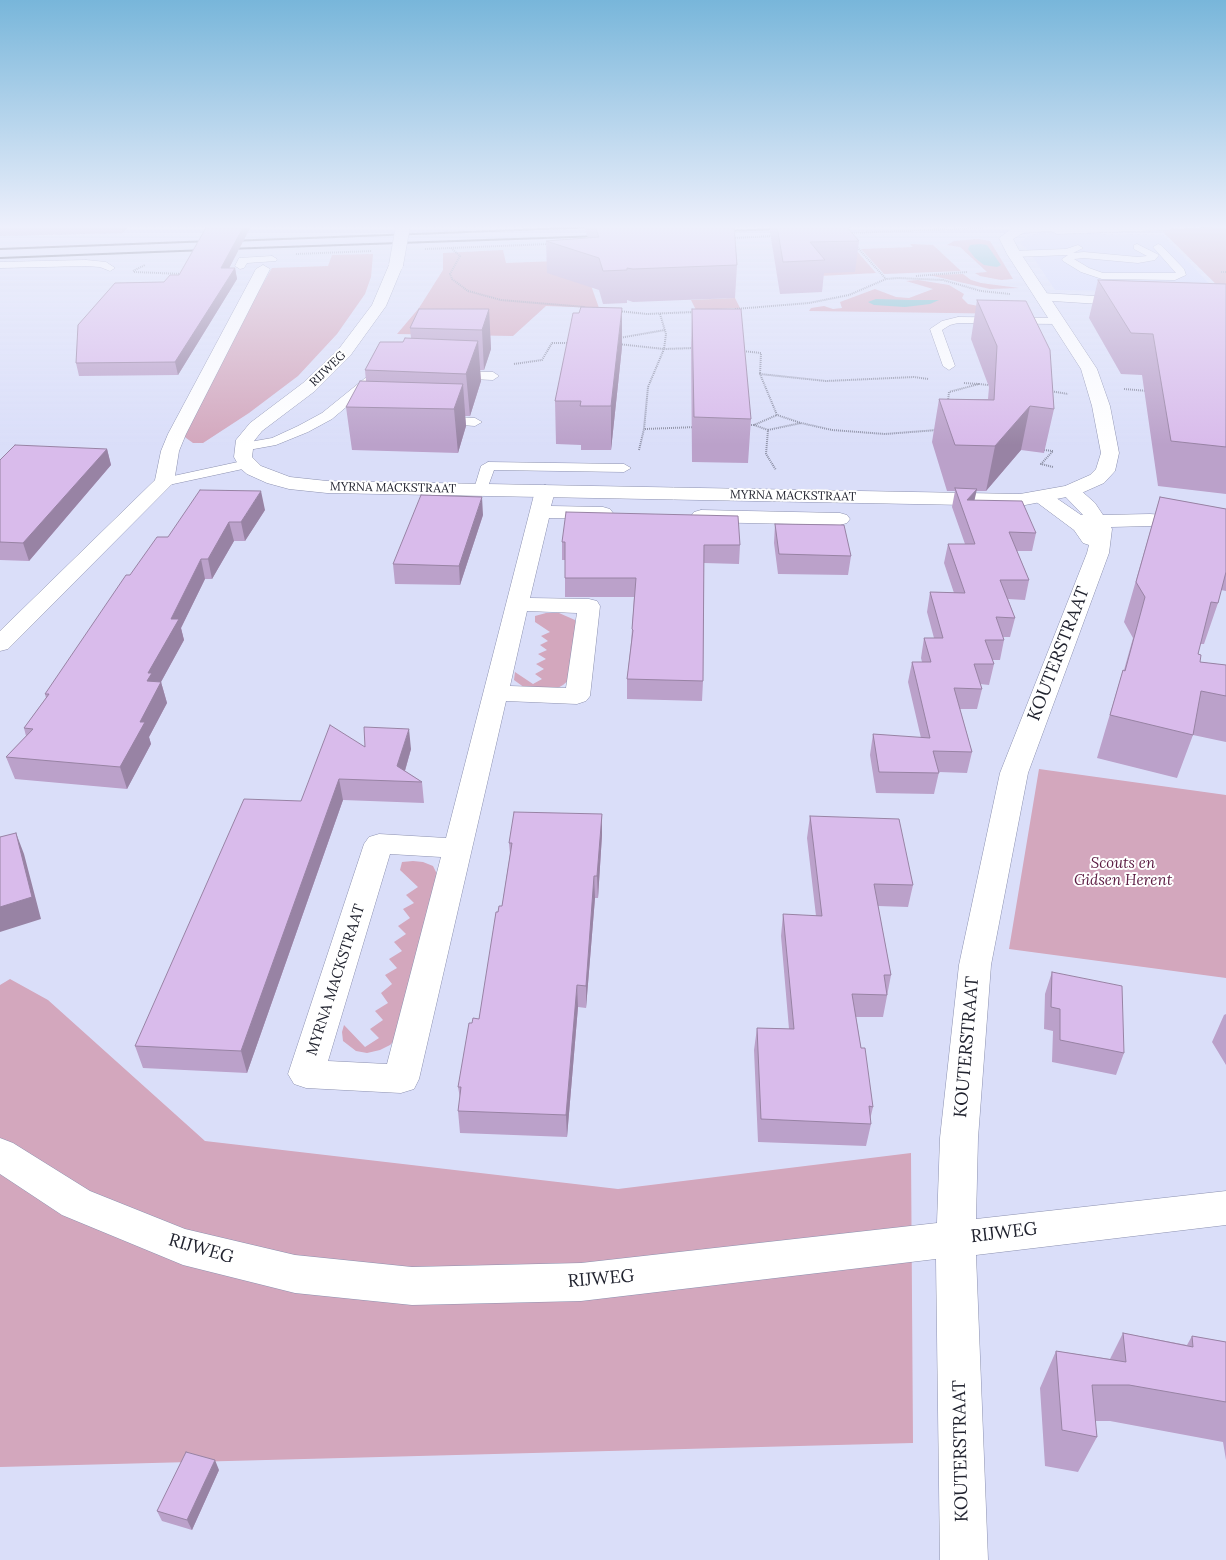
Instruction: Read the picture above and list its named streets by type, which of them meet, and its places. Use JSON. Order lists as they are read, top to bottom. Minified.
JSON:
{"streets":{"street":["RIJWEG","MYRNA MACKSTRAAT","KOUTERSTRAAT"]},"crossings":[["RIJWEG","MYRNA MACKSTRAAT"],["RIJWEG","KOUTERSTRAAT"]],"parks":["Scouts en Gidsen Herent"]}
